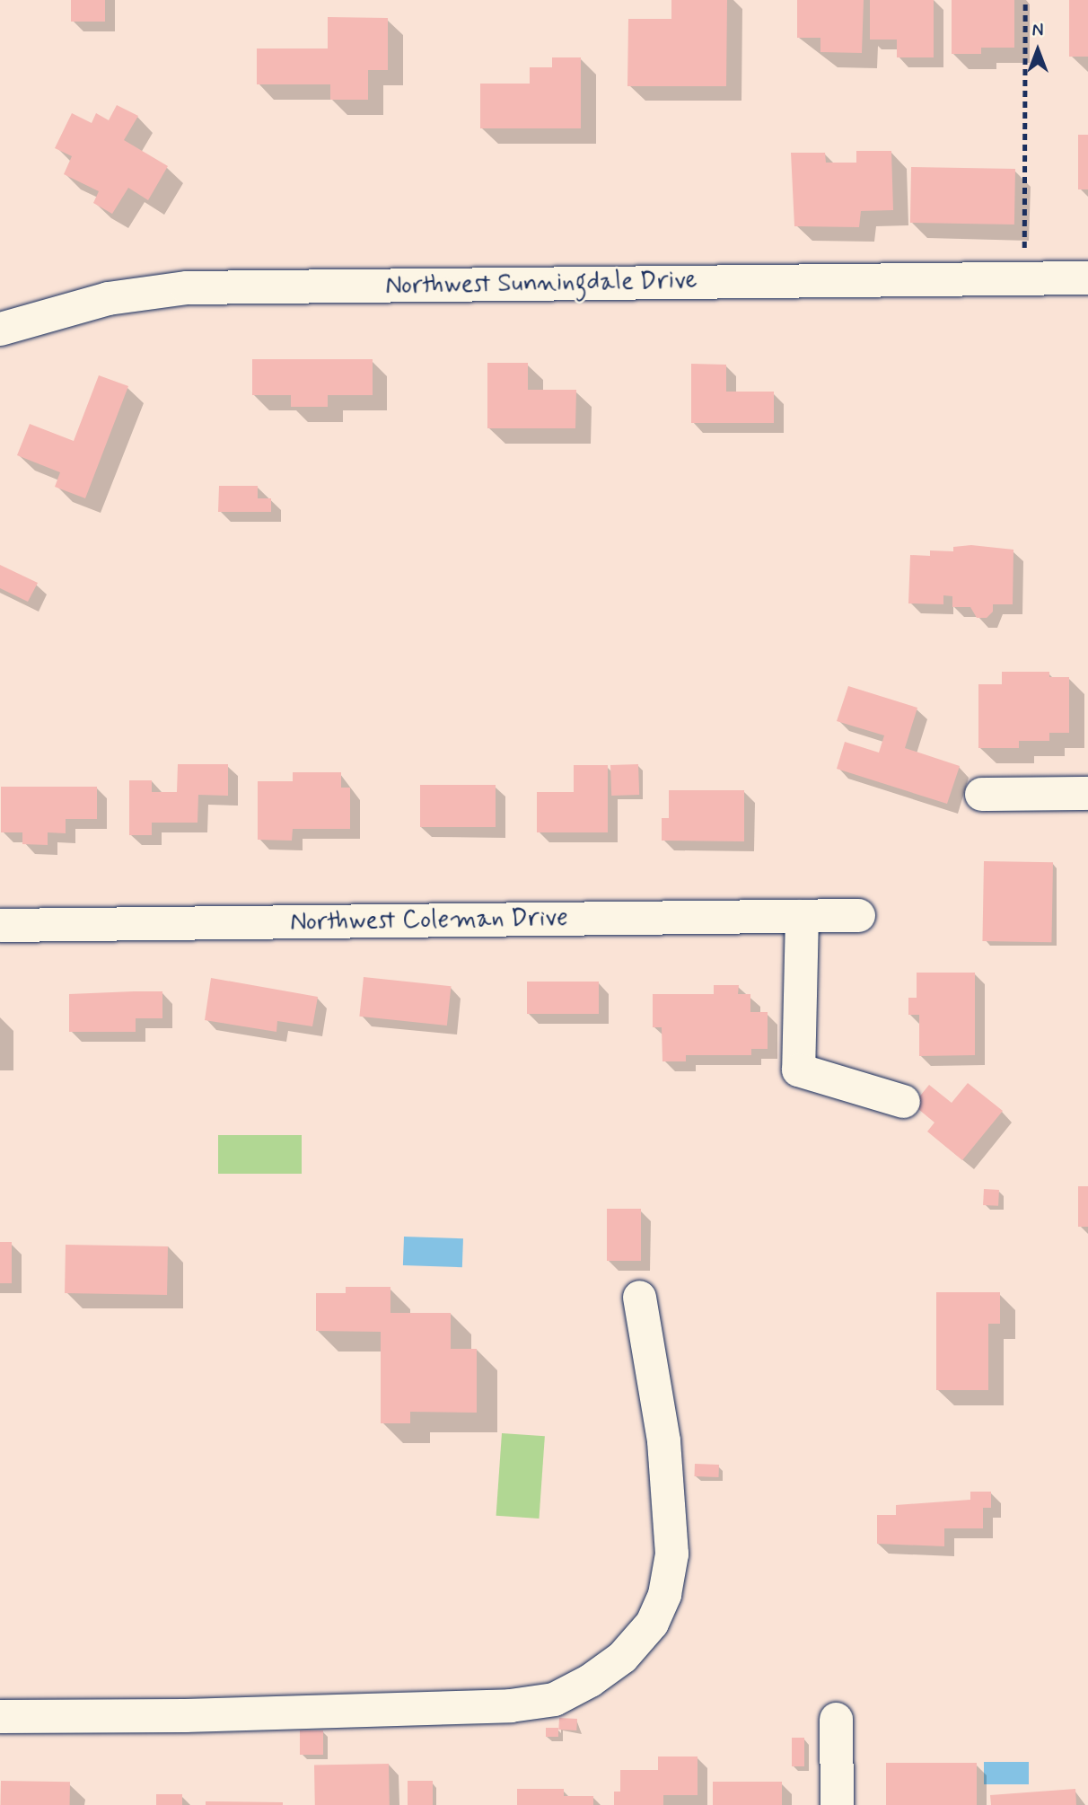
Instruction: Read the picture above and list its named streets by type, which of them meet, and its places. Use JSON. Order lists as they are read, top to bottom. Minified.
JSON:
{"streets":{"street":["Northwest Sunningdale Drive","Northwest Coleman Drive"]},"north":"top"}
